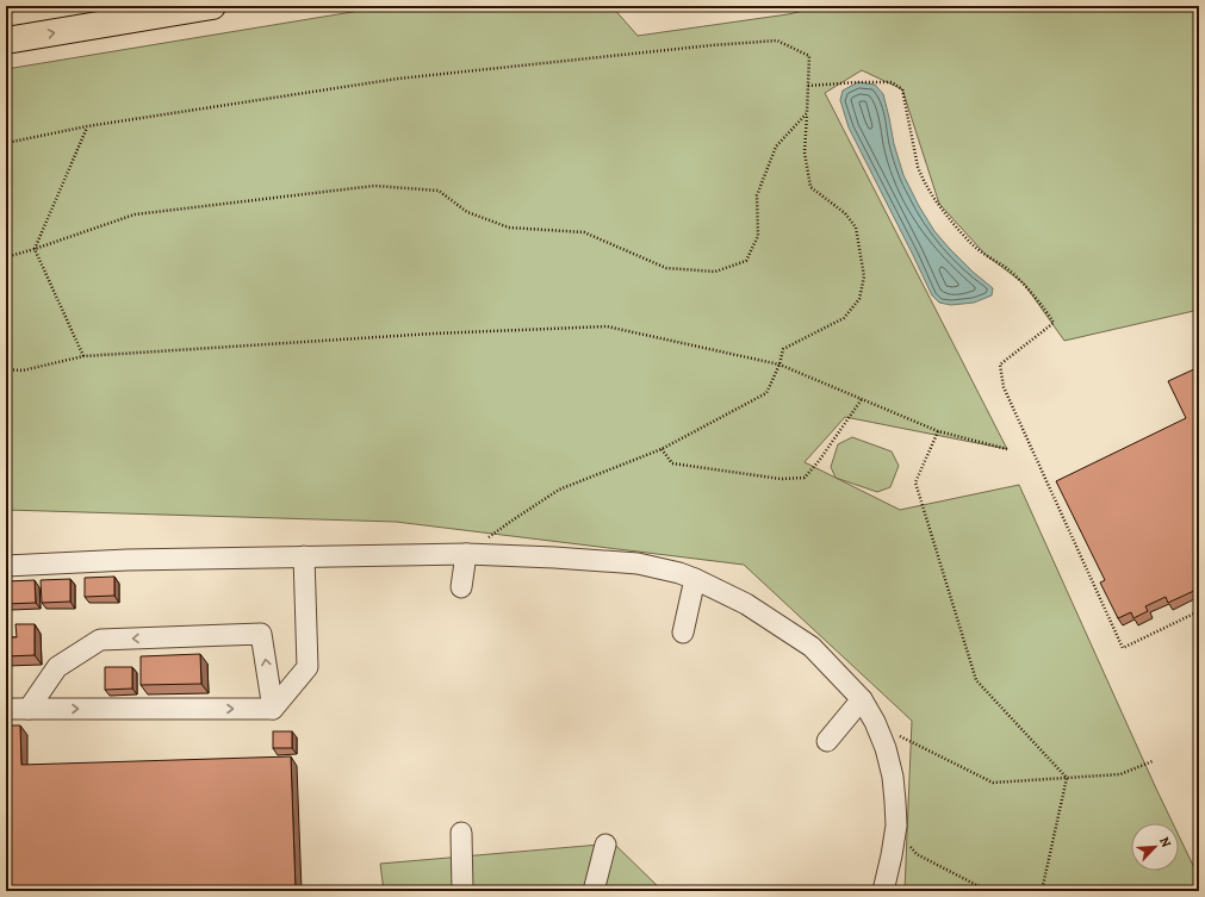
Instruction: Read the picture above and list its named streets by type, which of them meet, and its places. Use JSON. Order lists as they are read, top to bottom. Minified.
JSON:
{"north":"top right"}
